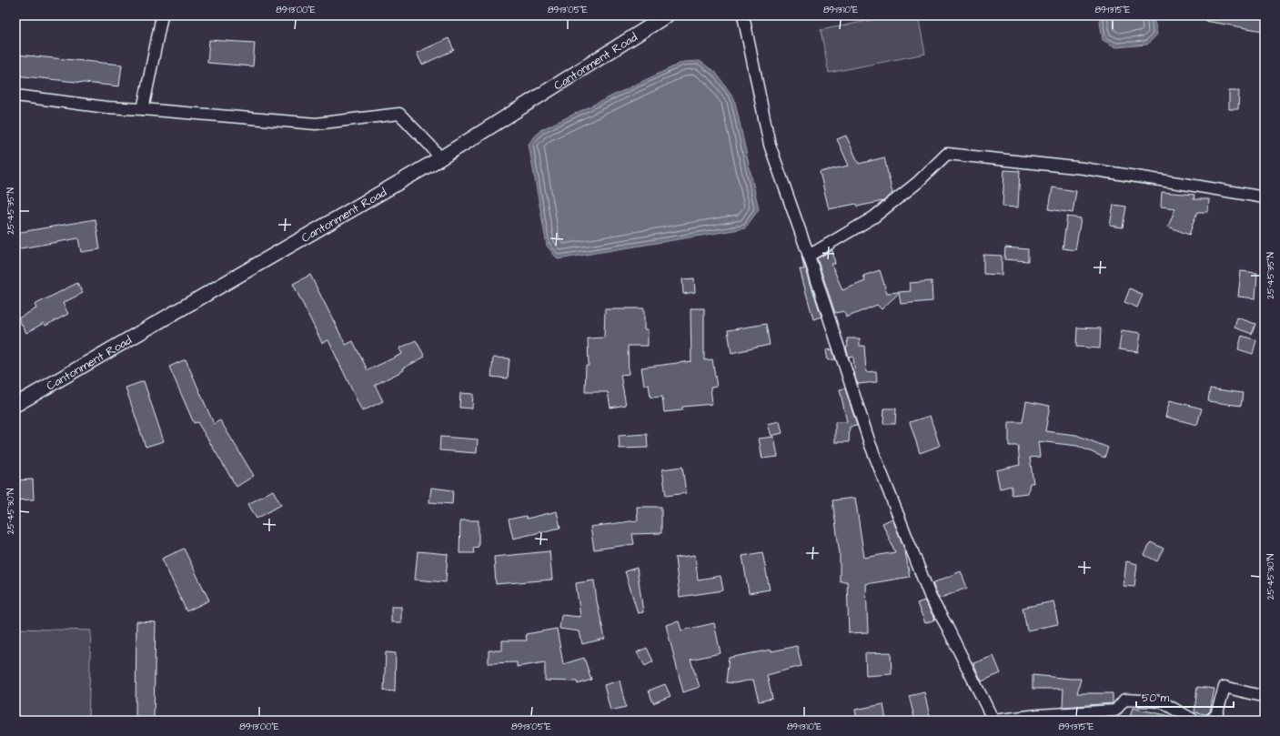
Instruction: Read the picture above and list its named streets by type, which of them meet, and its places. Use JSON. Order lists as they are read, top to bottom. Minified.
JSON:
{"streets":{"street":["Cantonment Road"]},"scale_bar":"50 m","coordinates":["89°13'00\"E","89°13'05\"E","89°13'10\"E","89°13'15\"E","25°45'35\"N","25°45'30\"N"]}
